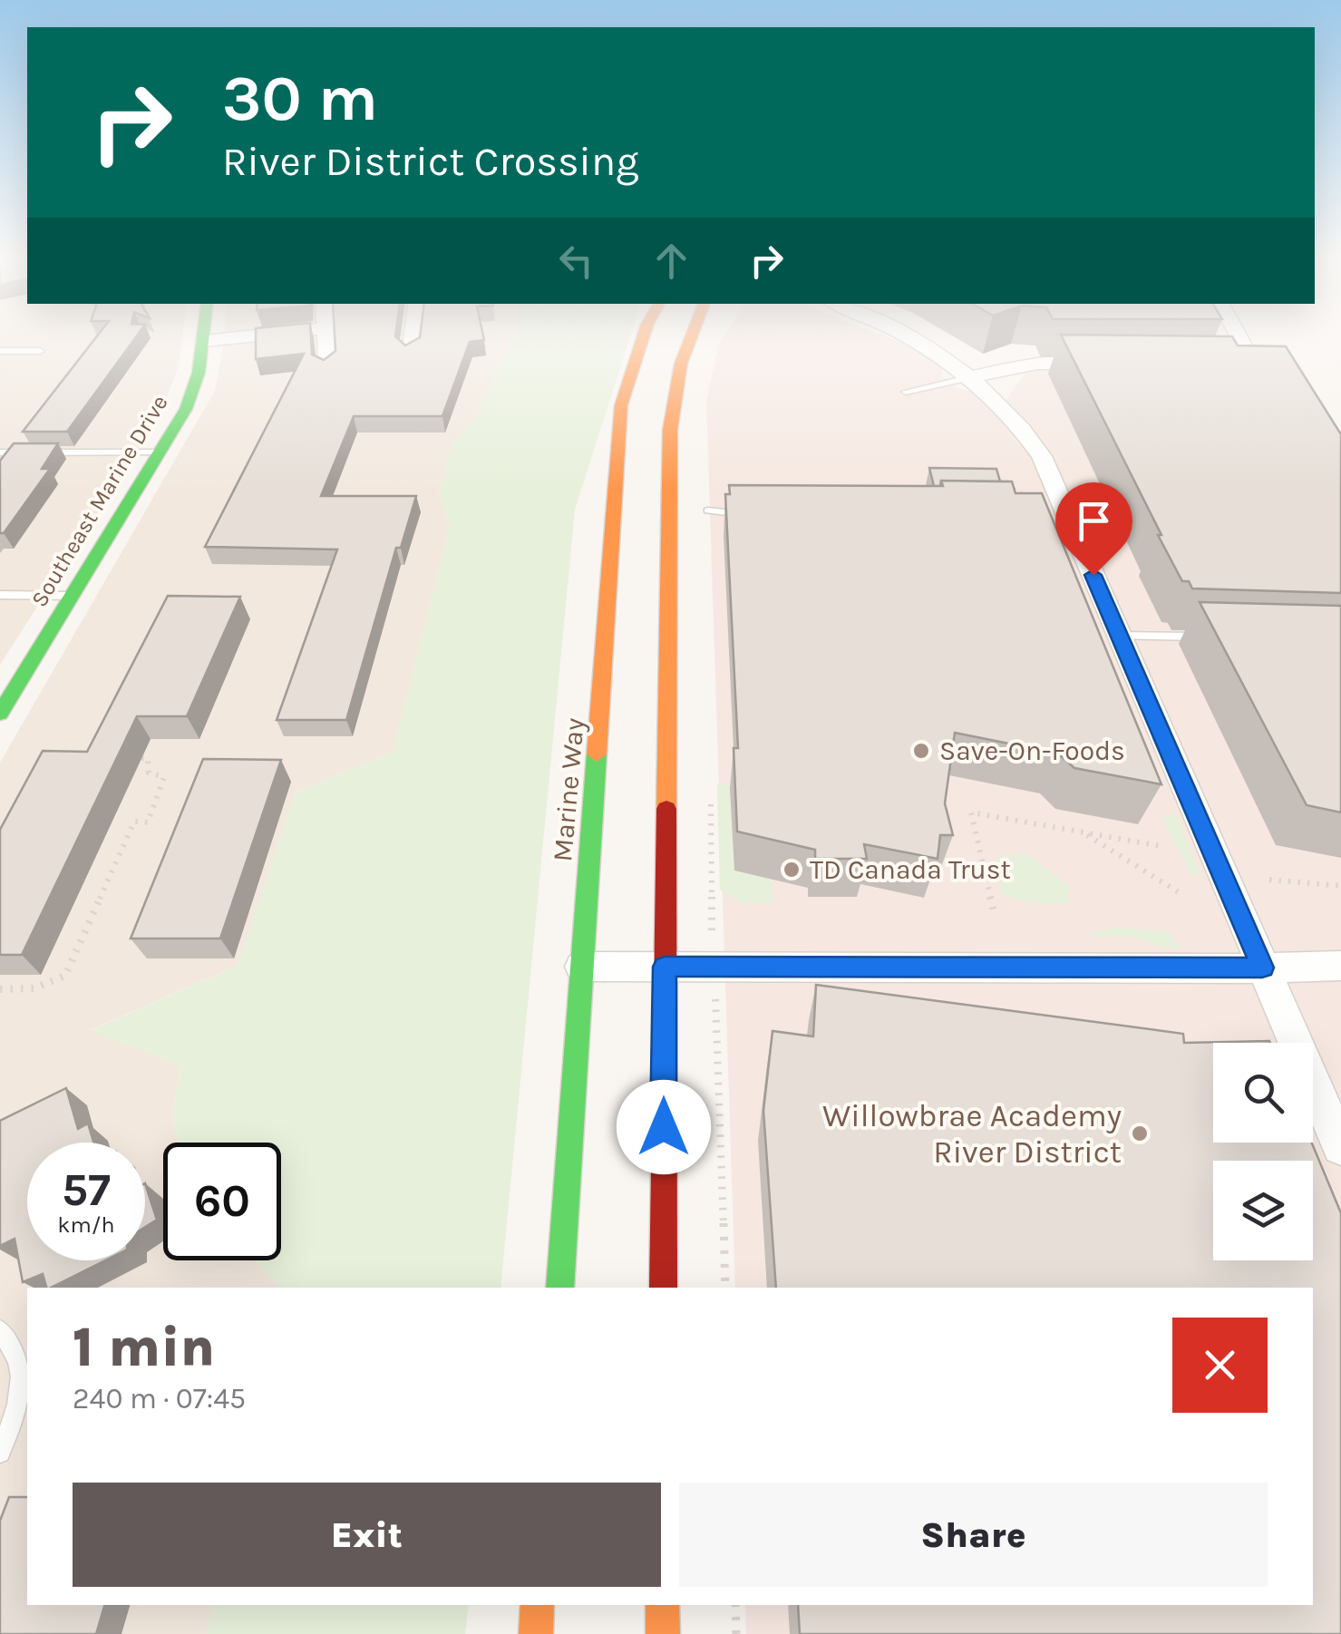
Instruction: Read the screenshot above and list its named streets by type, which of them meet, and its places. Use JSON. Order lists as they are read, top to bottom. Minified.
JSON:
{"streets":{"main road":["Southeast Marine Drive","Marine Way"]},"places":["Save-On-Foods","TD Canada Trust","Willowbrae Academy River District"],"page":{"turn":["30 m","River District Crossing"],"speed":"57 km/h","limit":"60","heading":["1 min","240 m · 07:45"],"buttons":["Exit","Share"]}}
